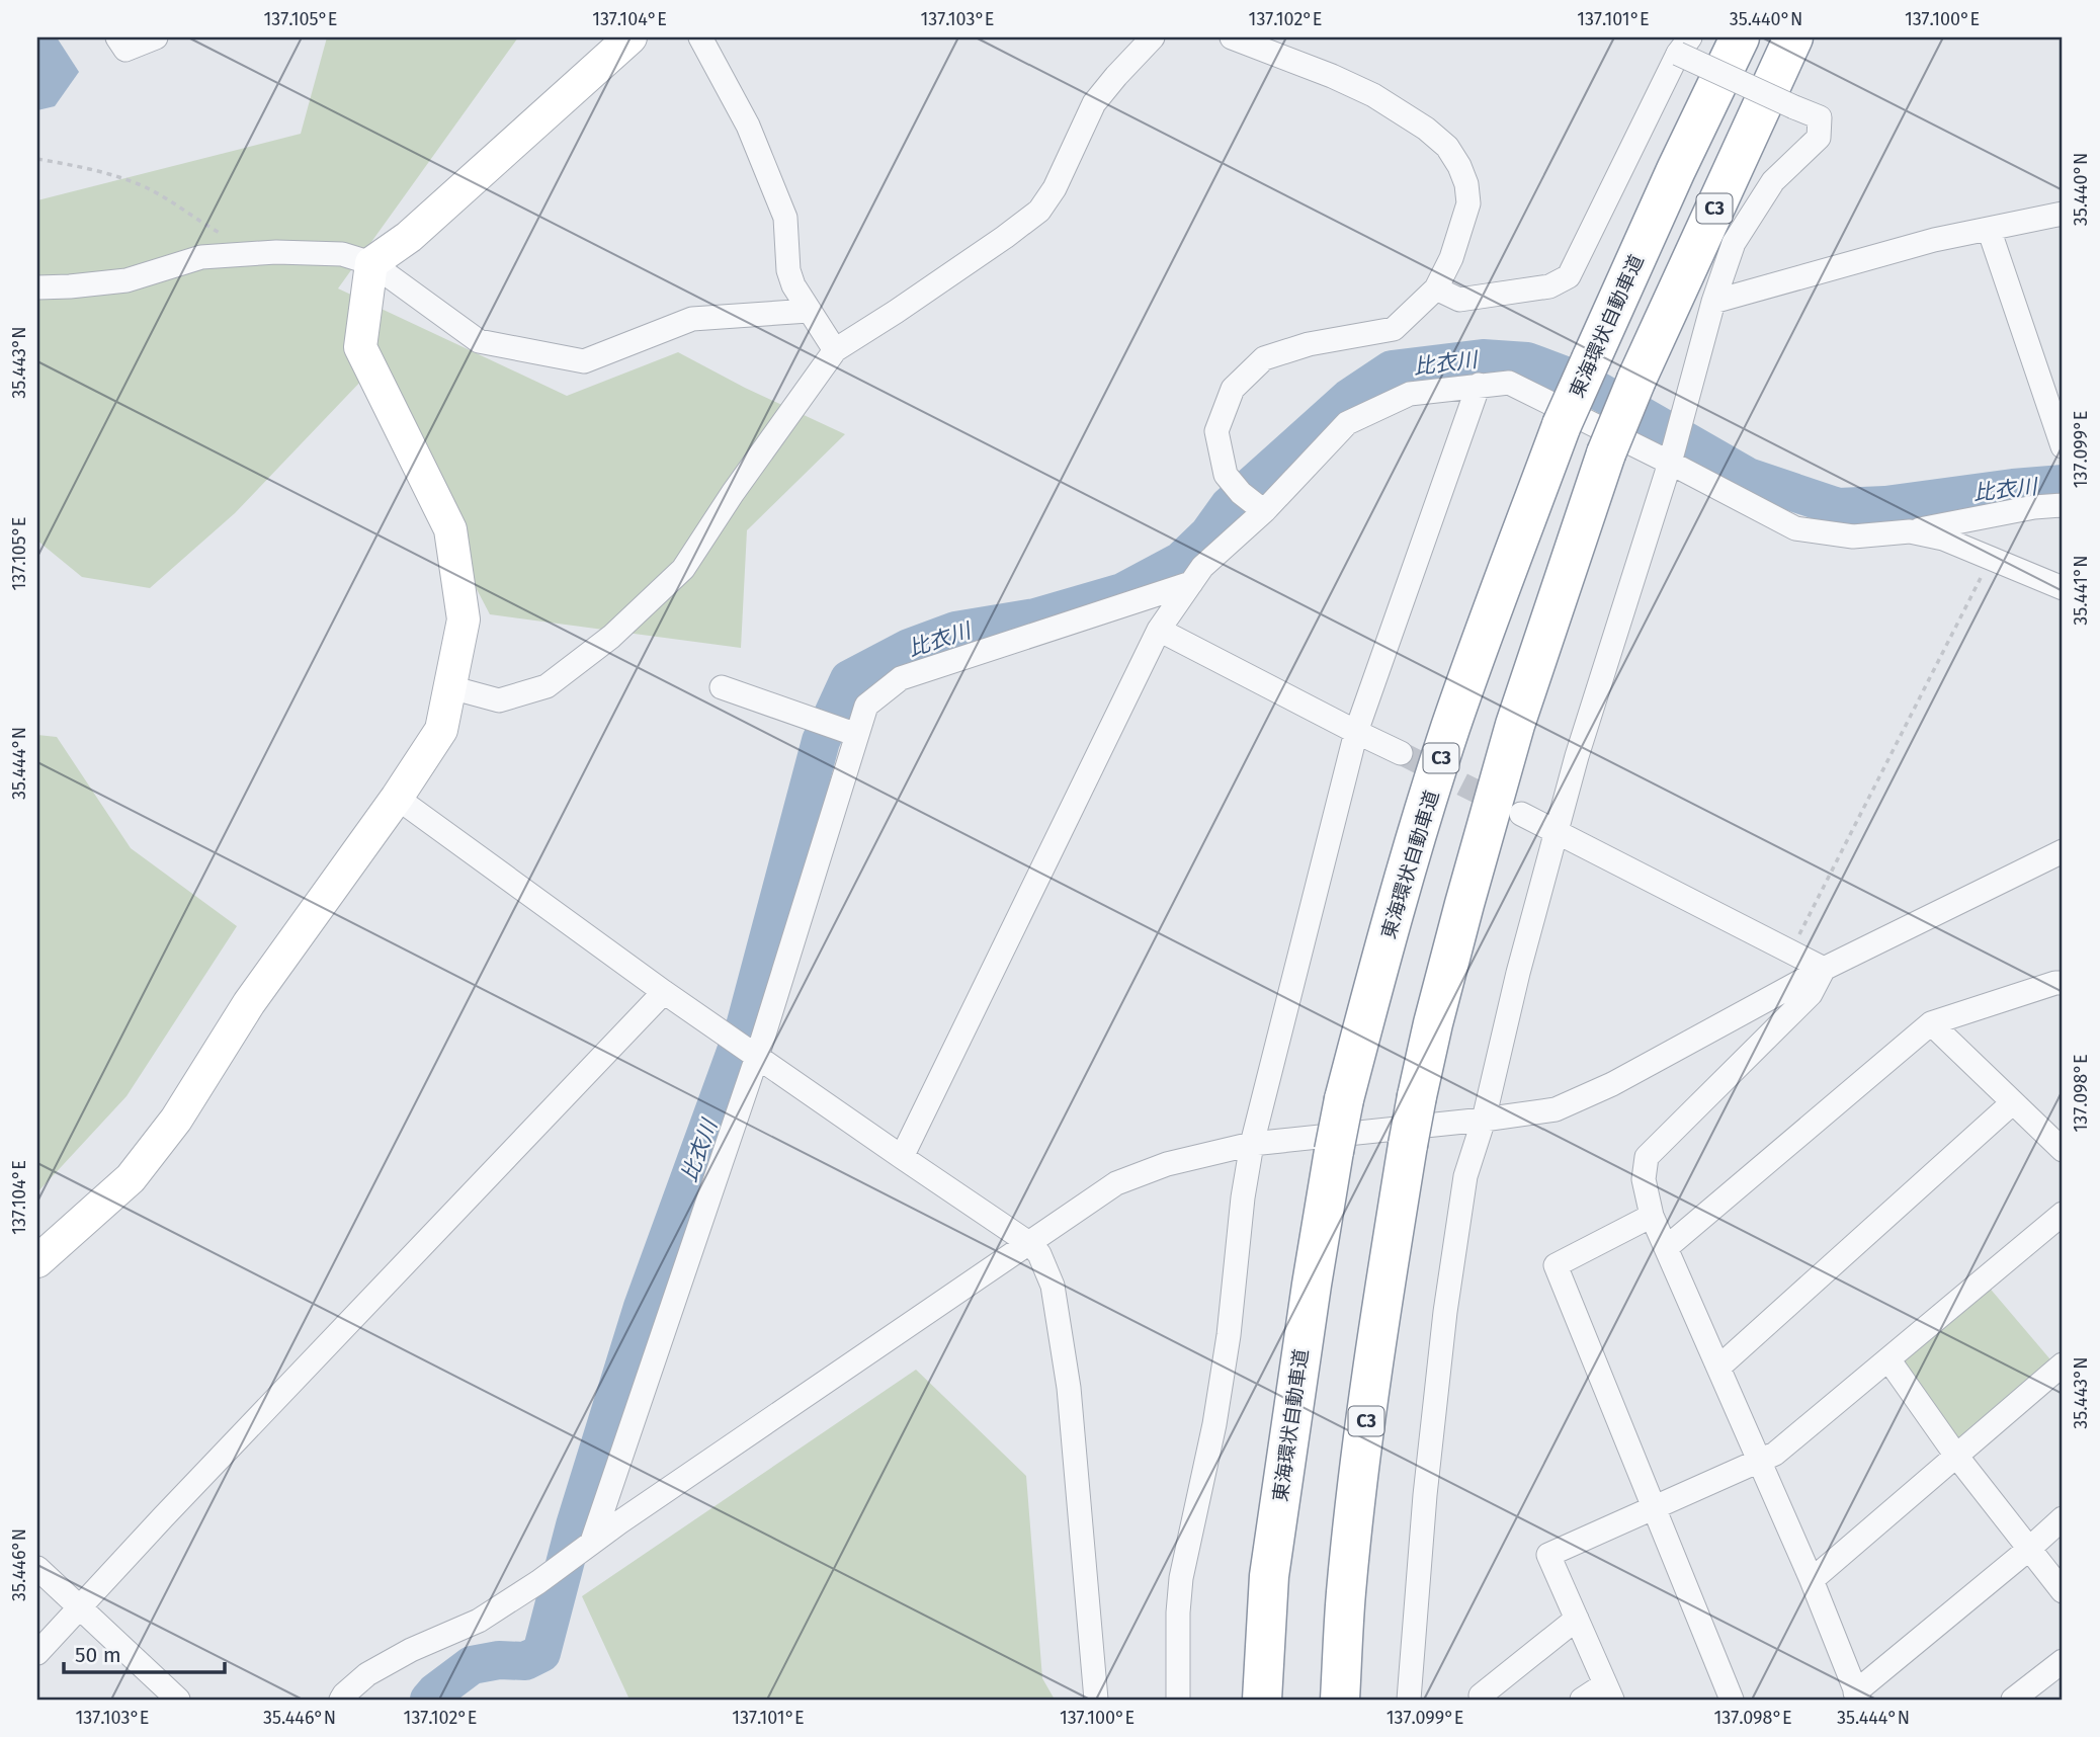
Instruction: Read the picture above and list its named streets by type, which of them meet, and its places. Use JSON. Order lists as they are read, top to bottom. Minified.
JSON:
{"streets":{"highway":["C3","東海環状自動車道"]},"water":["比衣川"],"scale_bar":"50 m","coordinates":["137.105°E","137.104°E","137.103°E","137.102°E","137.101°E","35.440°N","137.100°E","35.443°N","137.099°E","35.441°N","35.444°N","137.098°E","35.446°N"]}
